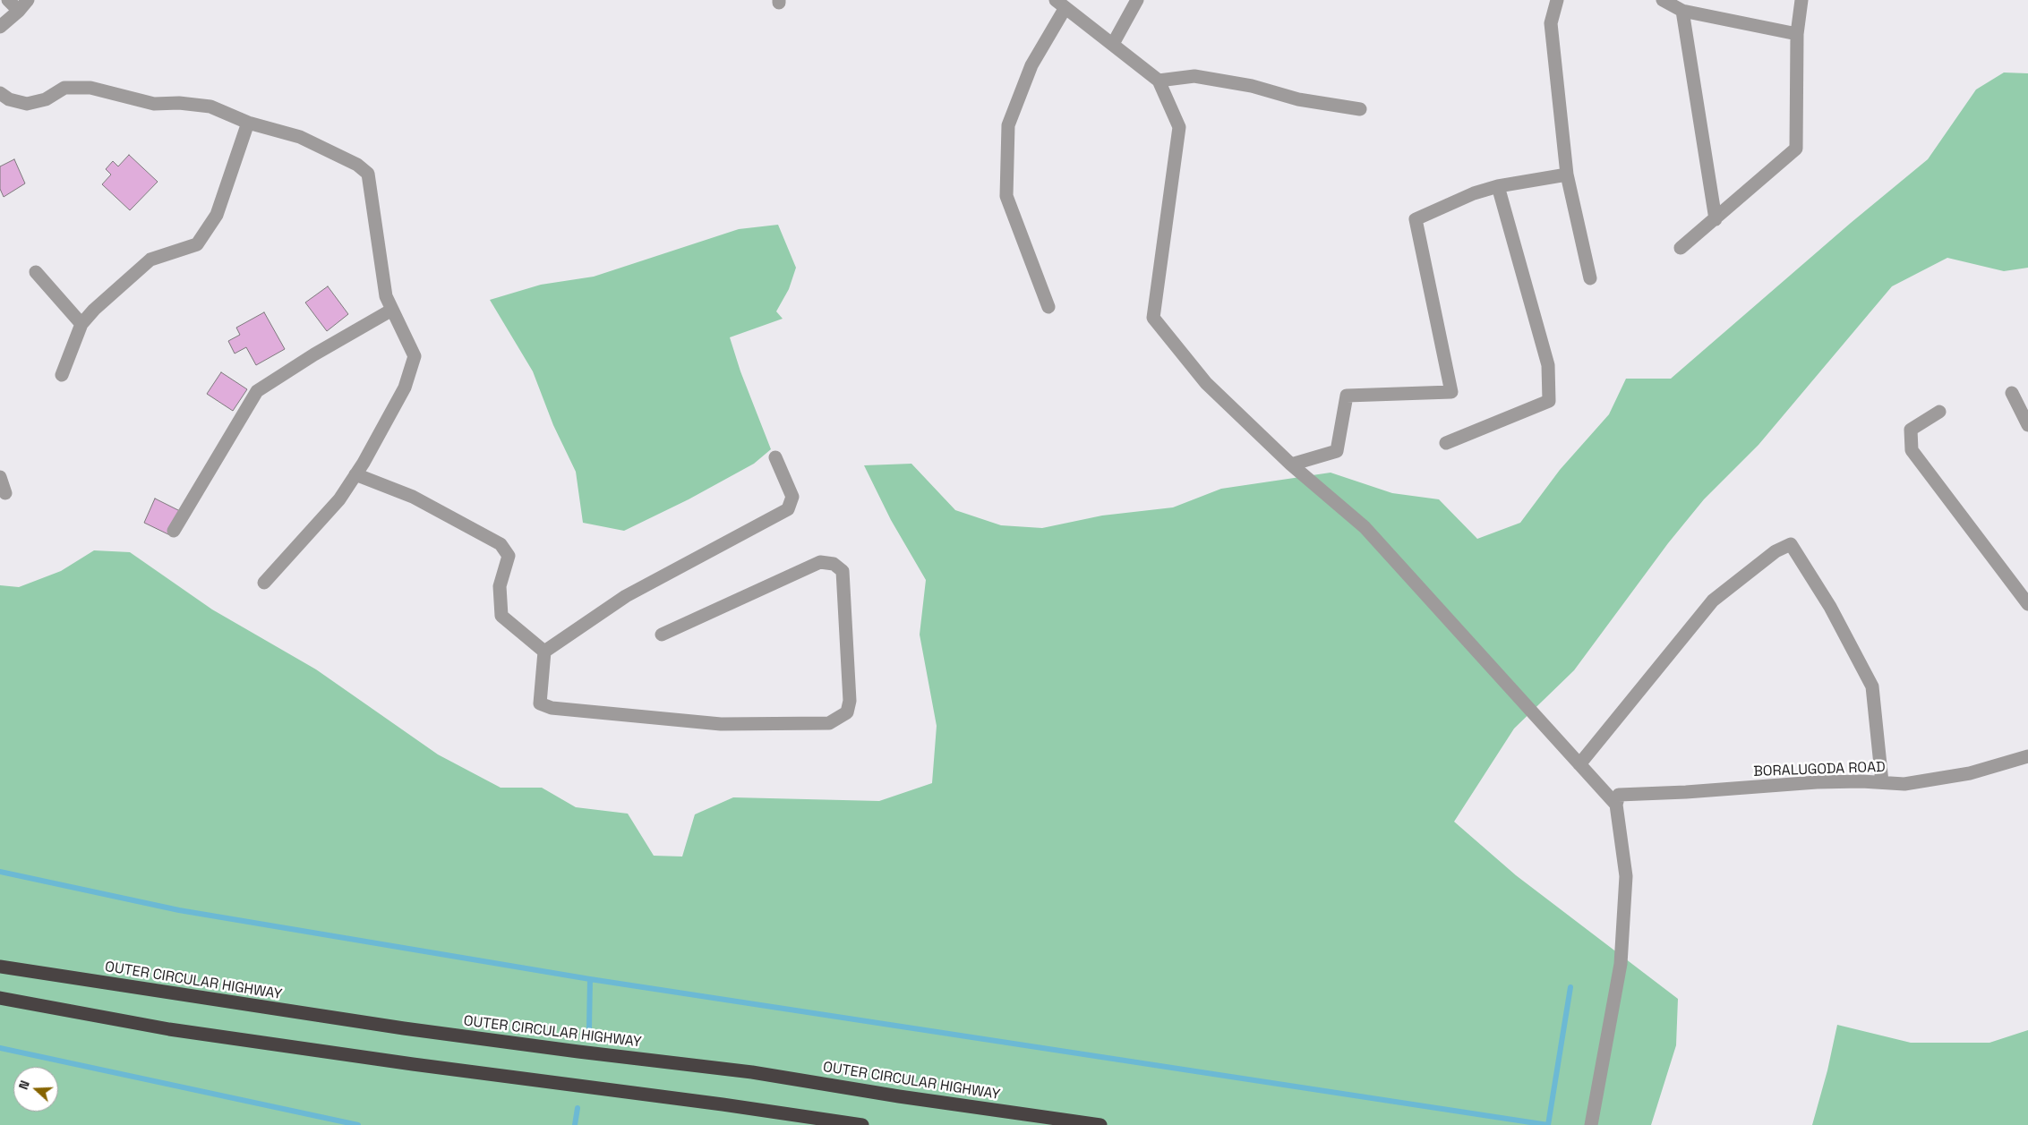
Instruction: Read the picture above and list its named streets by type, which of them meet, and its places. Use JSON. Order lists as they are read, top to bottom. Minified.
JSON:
{"streets":{"highway":["OUTER CIRCULAR HIGHWAY"],"street":["BORALUGODA ROAD"]},"north":"left"}
